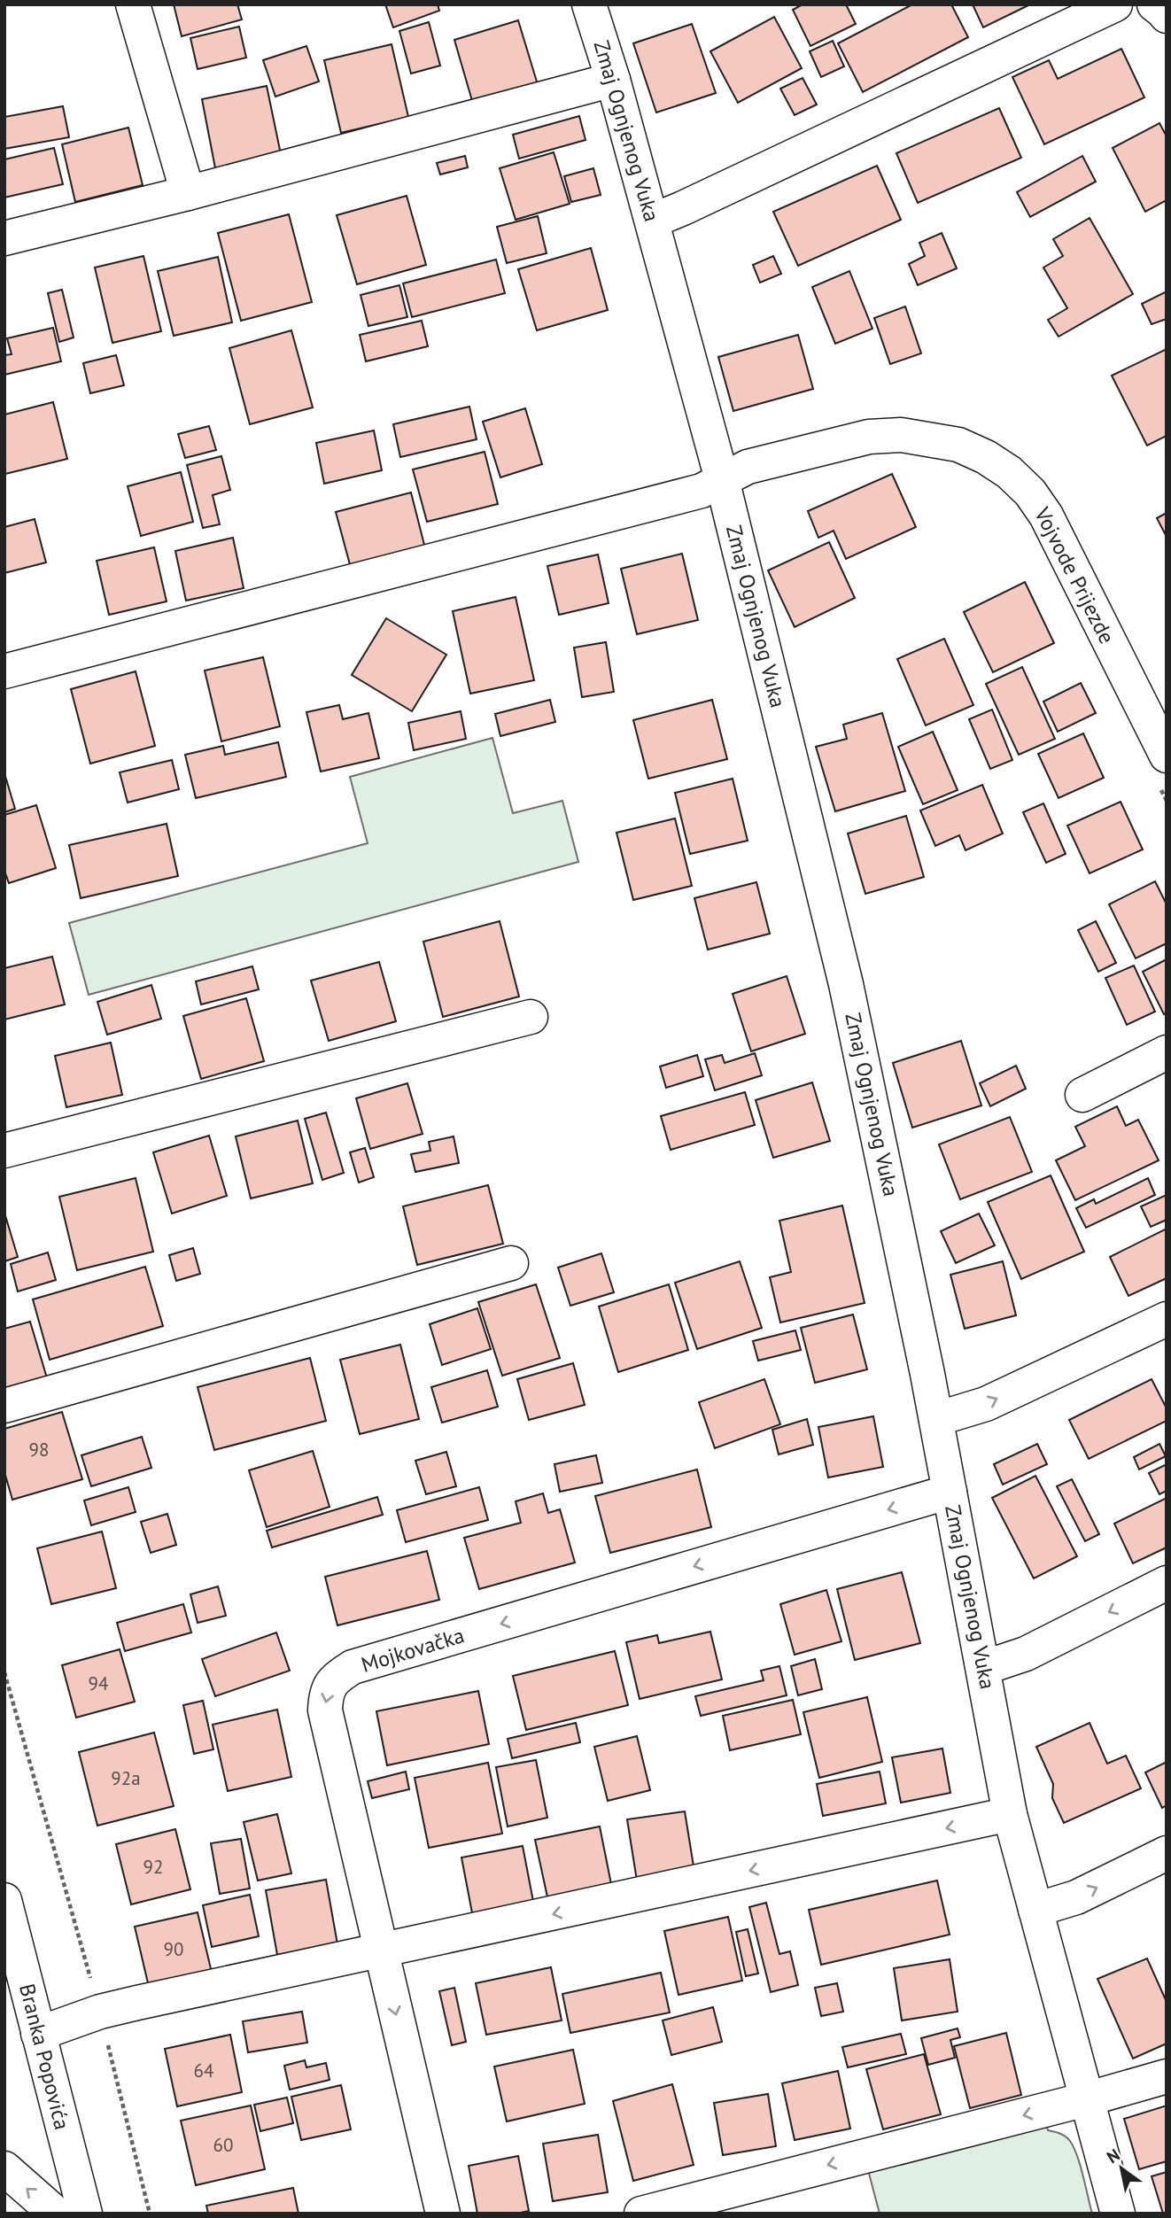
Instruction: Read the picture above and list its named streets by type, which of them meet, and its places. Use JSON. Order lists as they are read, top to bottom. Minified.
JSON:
{"streets":{"street":["Zmaj Ognjenog Vuka","Vojvode Prijezde","Mojkovačka","Branka Popovića"]},"crossings":[["Zmaj Ognjenog Vuka","Vojvode Prijezde"],["Zmaj Ognjenog Vuka","Mojkovačka"]],"house_numbers":["98","94","92a","92","90","64","60"],"north":"top left"}
